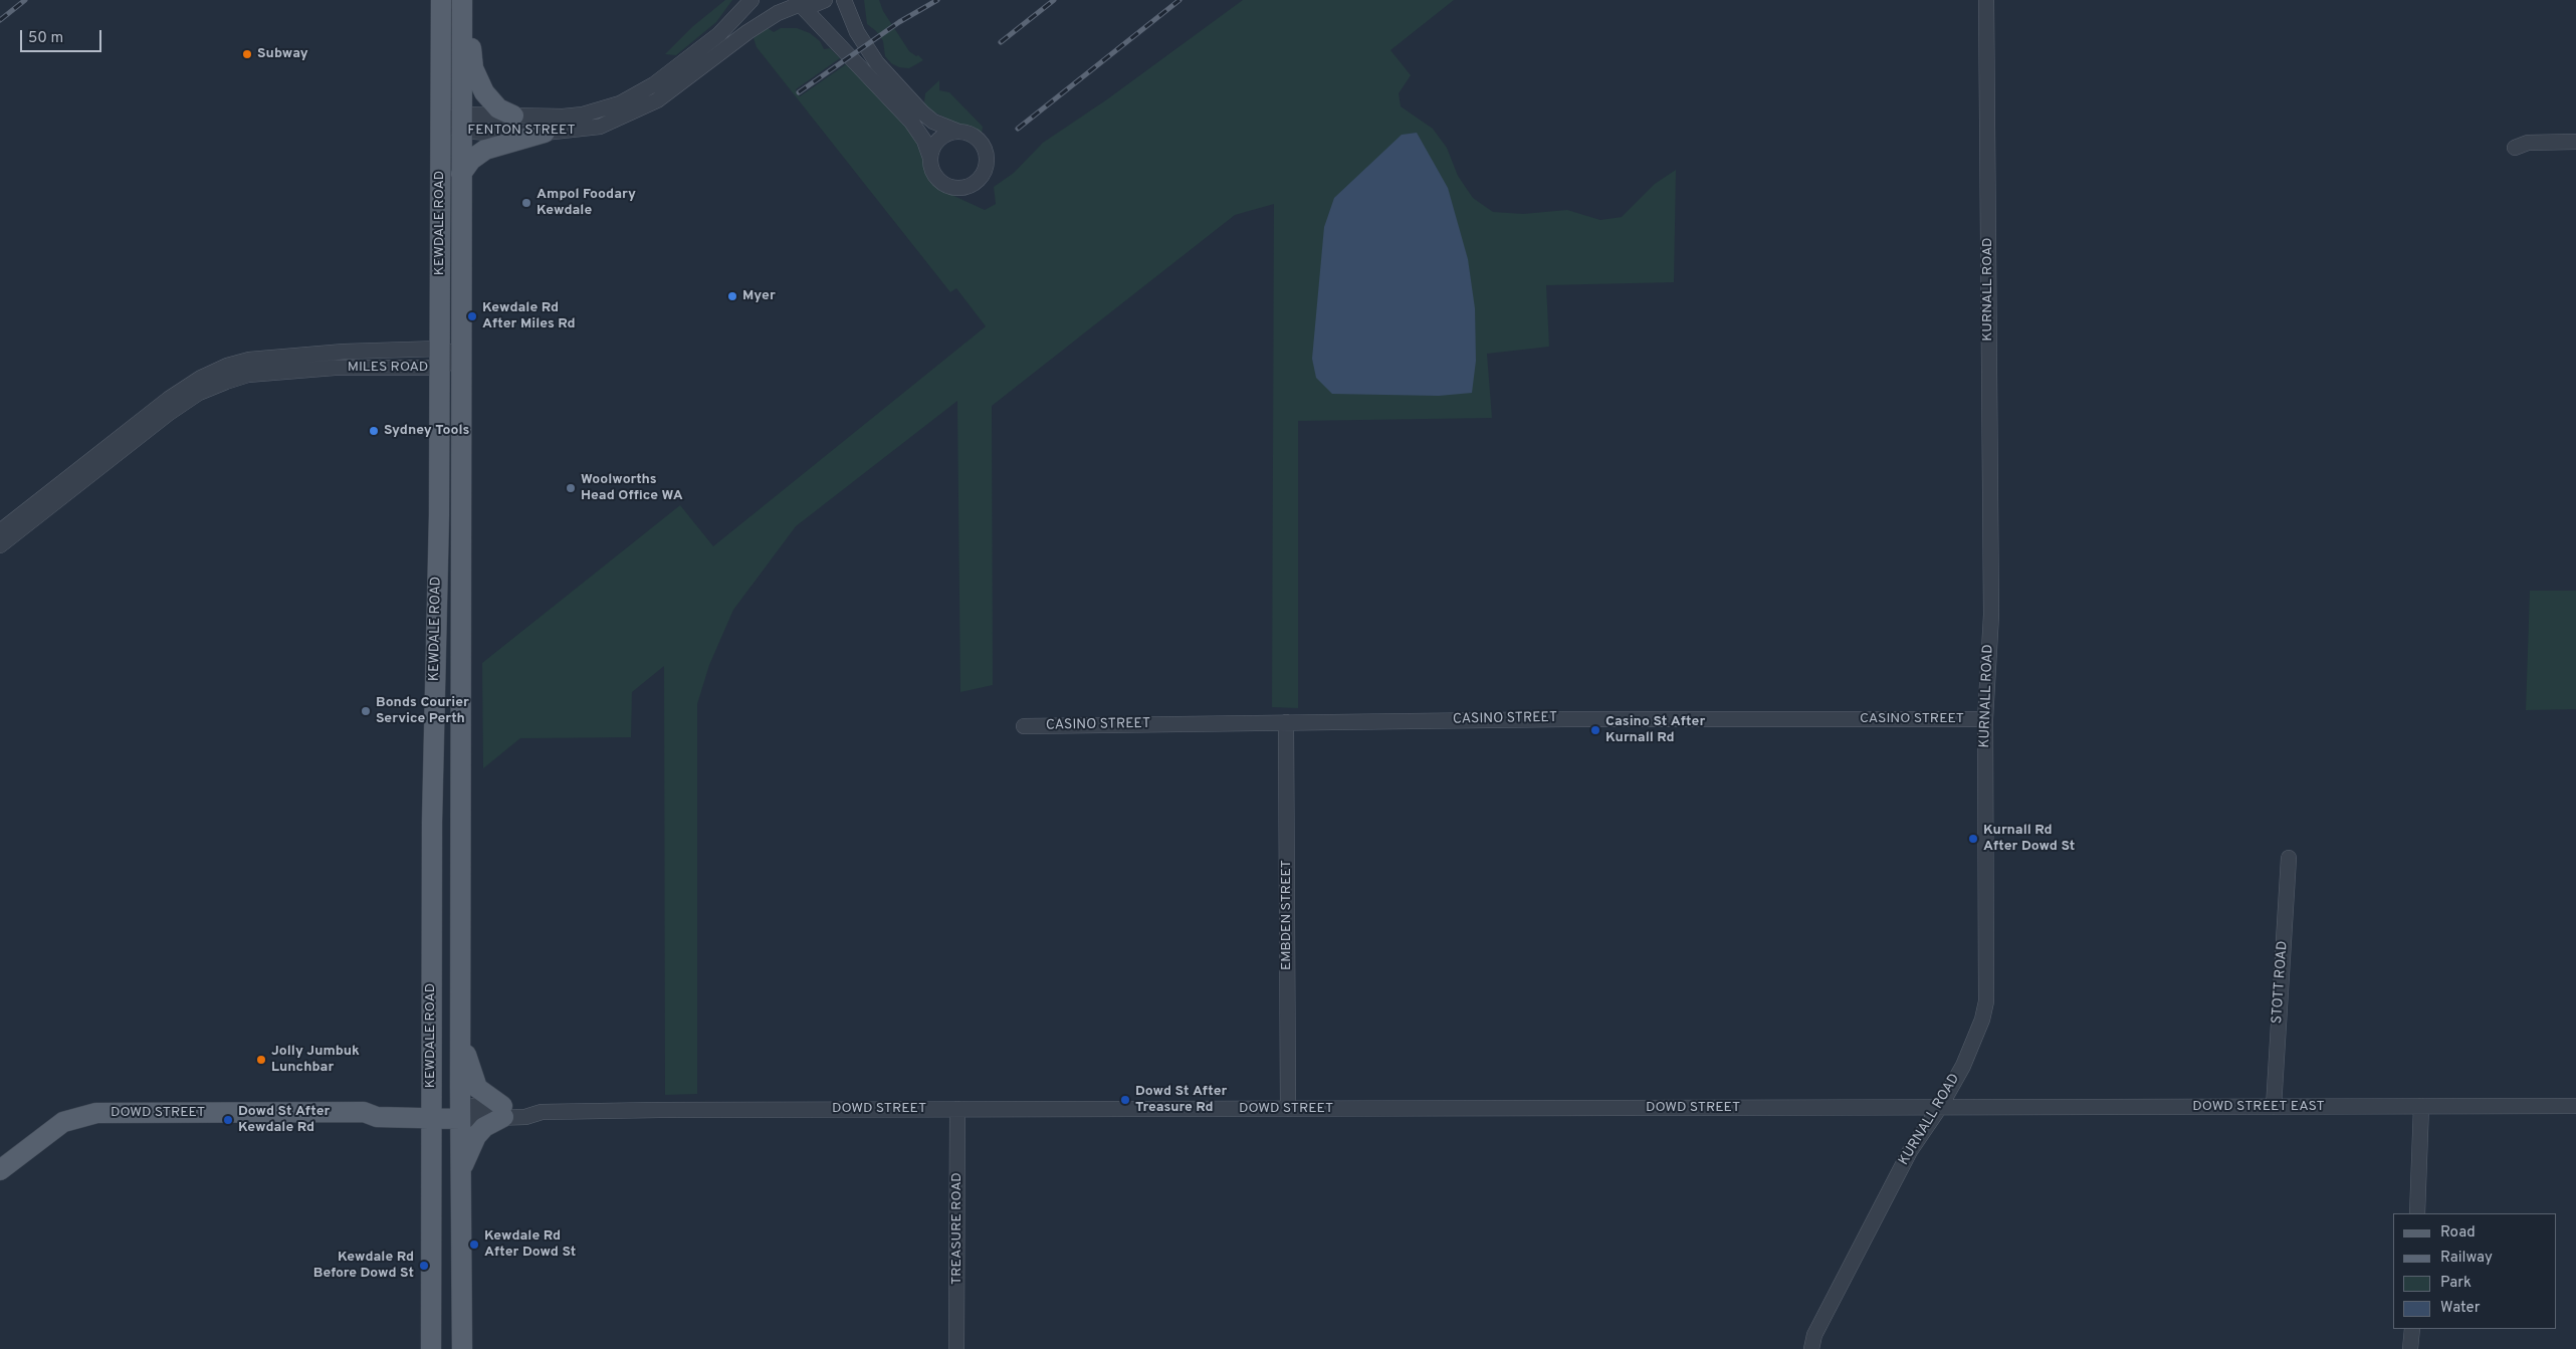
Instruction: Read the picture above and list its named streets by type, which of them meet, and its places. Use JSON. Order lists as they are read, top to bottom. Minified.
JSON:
{"streets":{"main road":["KEWDALE ROAD","DOWD STREET"],"street":["FENTON STREET","KURNALL ROAD","MILES ROAD","CASINO STREET","EMBDEN STREET","STOTT ROAD","DOWD STREET EAST","TREASURE ROAD"]},"crossings":[["FENTON STREET","KEWDALE ROAD"],["KEWDALE ROAD","MILES ROAD"],["KEWDALE ROAD","DOWD STREET"],["KURNALL ROAD","CASINO STREET"],["KURNALL ROAD","DOWD STREET EAST"],["KURNALL ROAD","DOWD STREET"],["CASINO STREET","EMBDEN STREET"],["EMBDEN STREET","DOWD STREET"],["STOTT ROAD","DOWD STREET EAST"],["DOWD STREET EAST","DOWD STREET"],["DOWD STREET","TREASURE ROAD"]],"places":["Subway","Ampol Foodary Kewdale","Myer","Kewdale Rd After Miles Rd","Sydney Tools","Woolworths Head Office WA","Bonds Courier Service Perth","Casino St After Kurnall Rd","Kurnall Rd After Dowd St","Jolly Jumbuk Lunchbar","Dowd St After Treasure Rd","Dowd St After Kewdale Rd","Kewdale Rd After Dowd St","Kewdale Rd Before Dowd St"],"legend":["Road","Railway","Park","Water"],"scale_bar":"50 m"}
